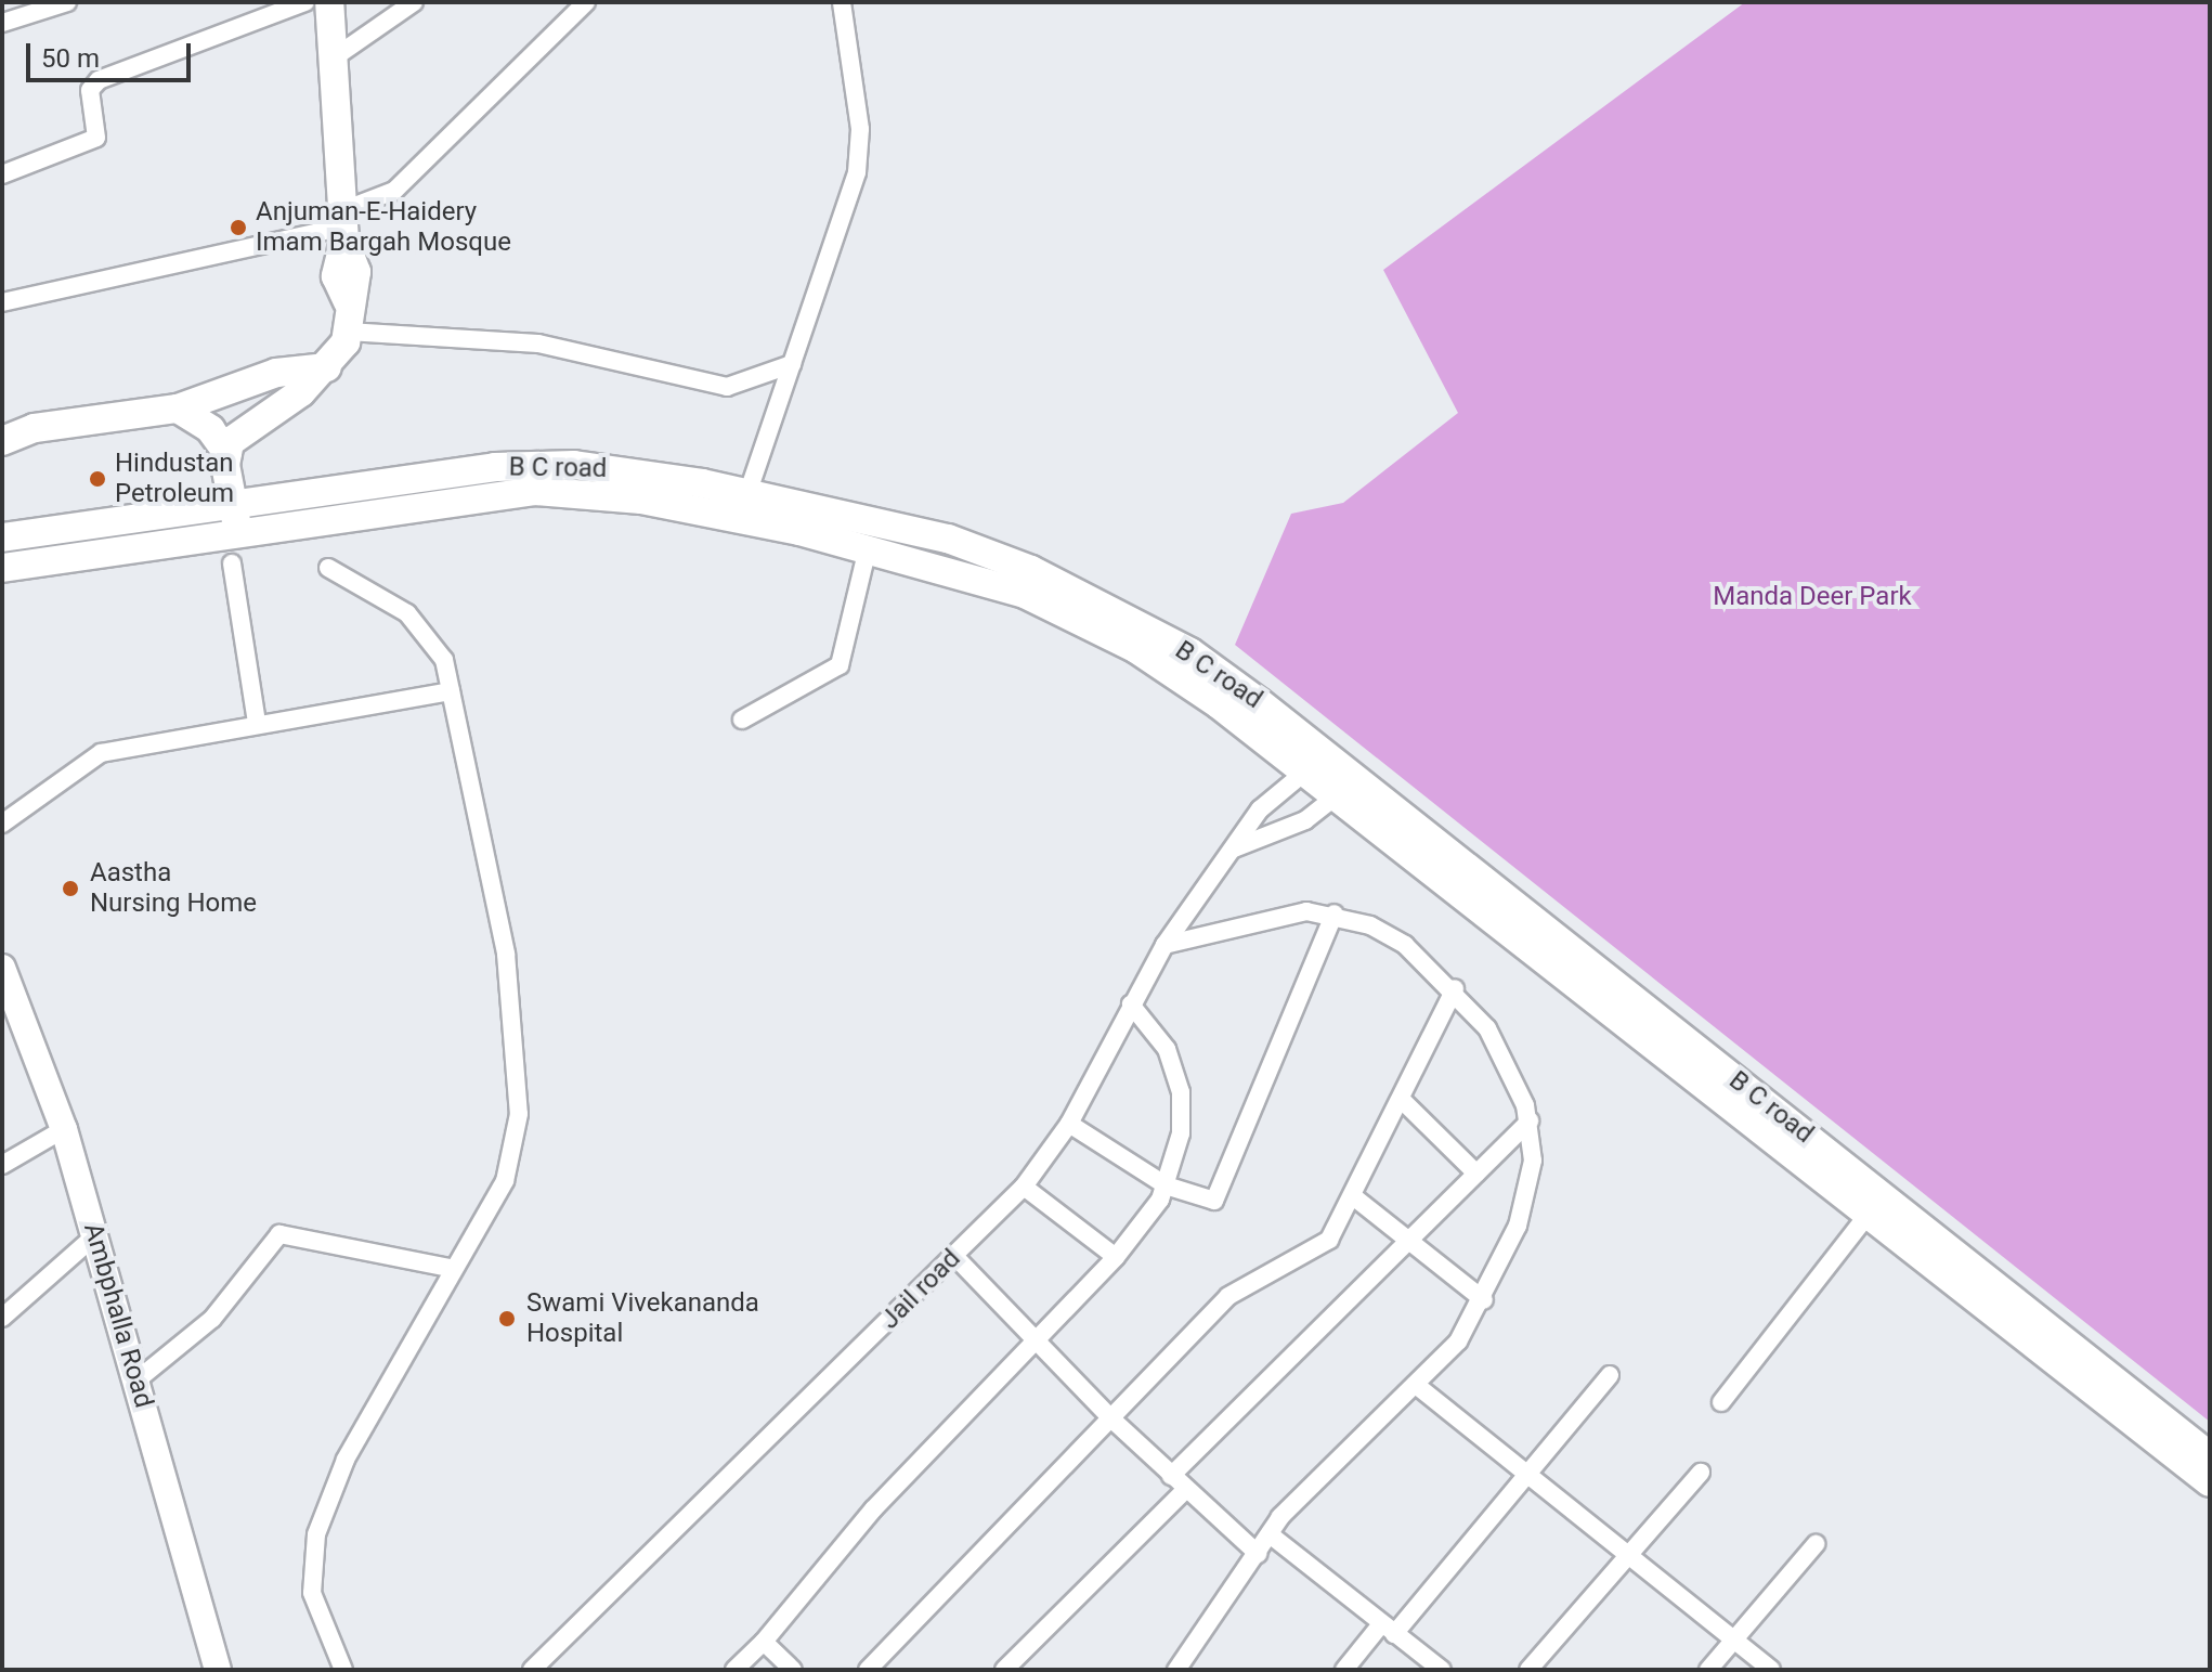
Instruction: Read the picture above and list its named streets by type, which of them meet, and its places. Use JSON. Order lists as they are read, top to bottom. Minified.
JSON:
{"streets":{"main road":["B C road","Ambphalla Road"],"street":["Jail road"]},"crossings":[["B C road","Jail road"]],"parks":["Manda Deer Park"],"places":["Anjuman-E-Haidery Imam Bargah Mosque","Hindustan Petroleum","Aastha Nursing Home","Swami Vivekananda Hospital"],"scale_bar":"50 m"}
